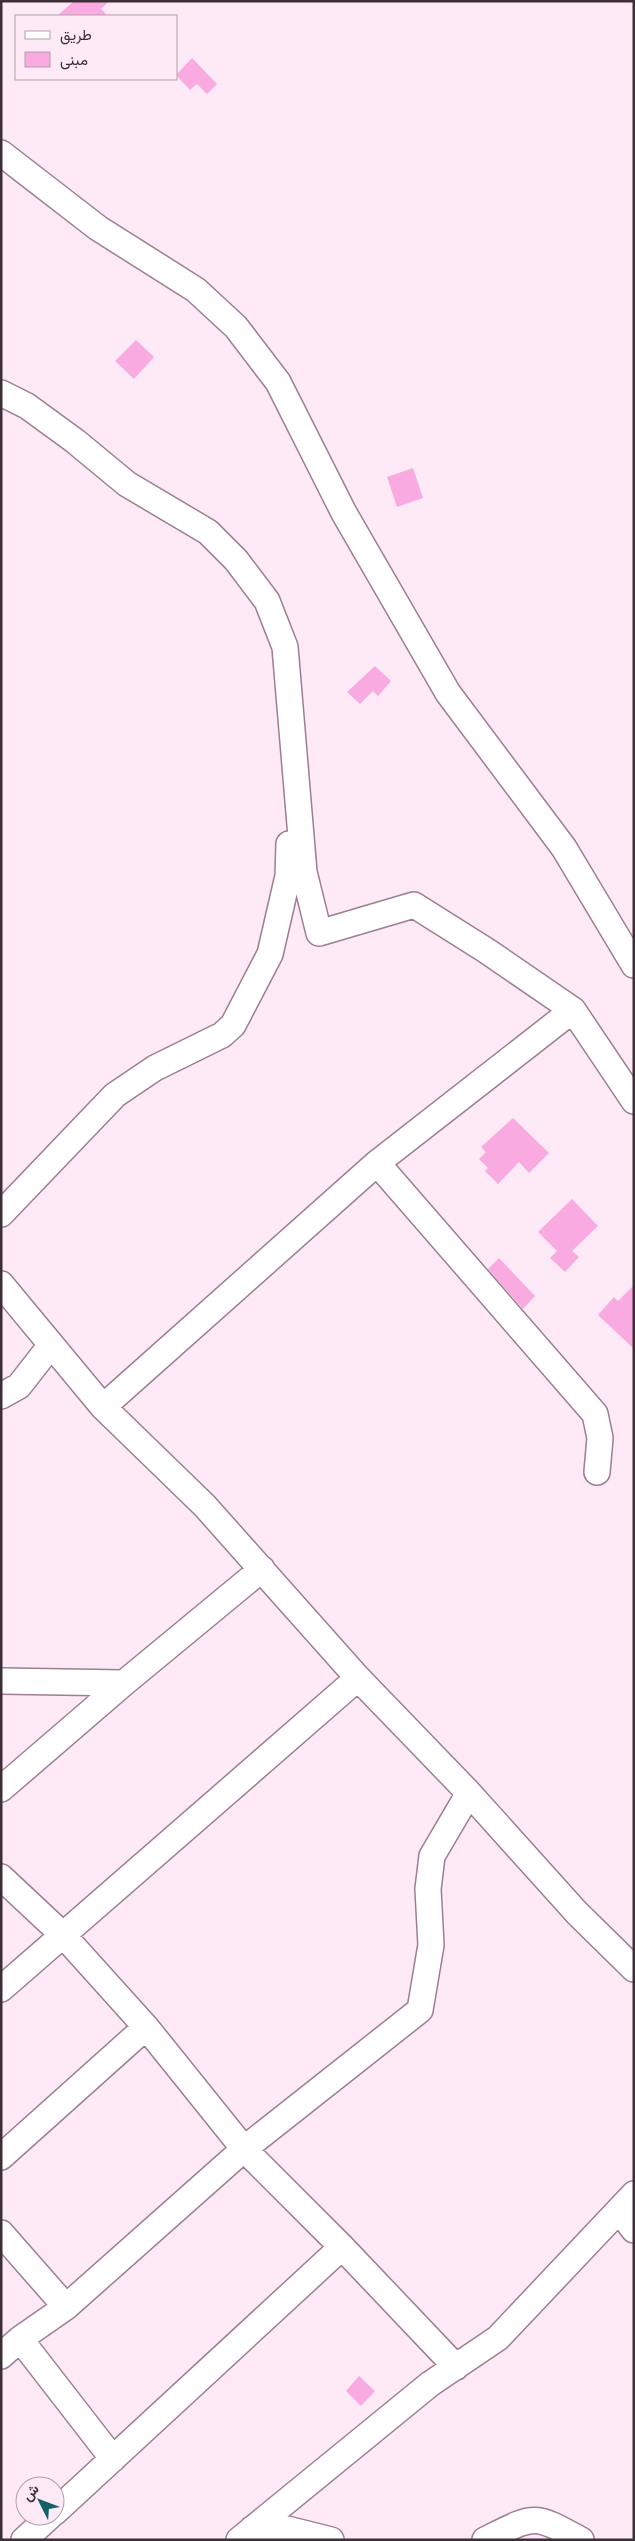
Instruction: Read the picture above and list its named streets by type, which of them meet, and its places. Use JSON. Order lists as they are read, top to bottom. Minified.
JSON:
{"legend":["طريق","مبنى"],"north":"top left"}
